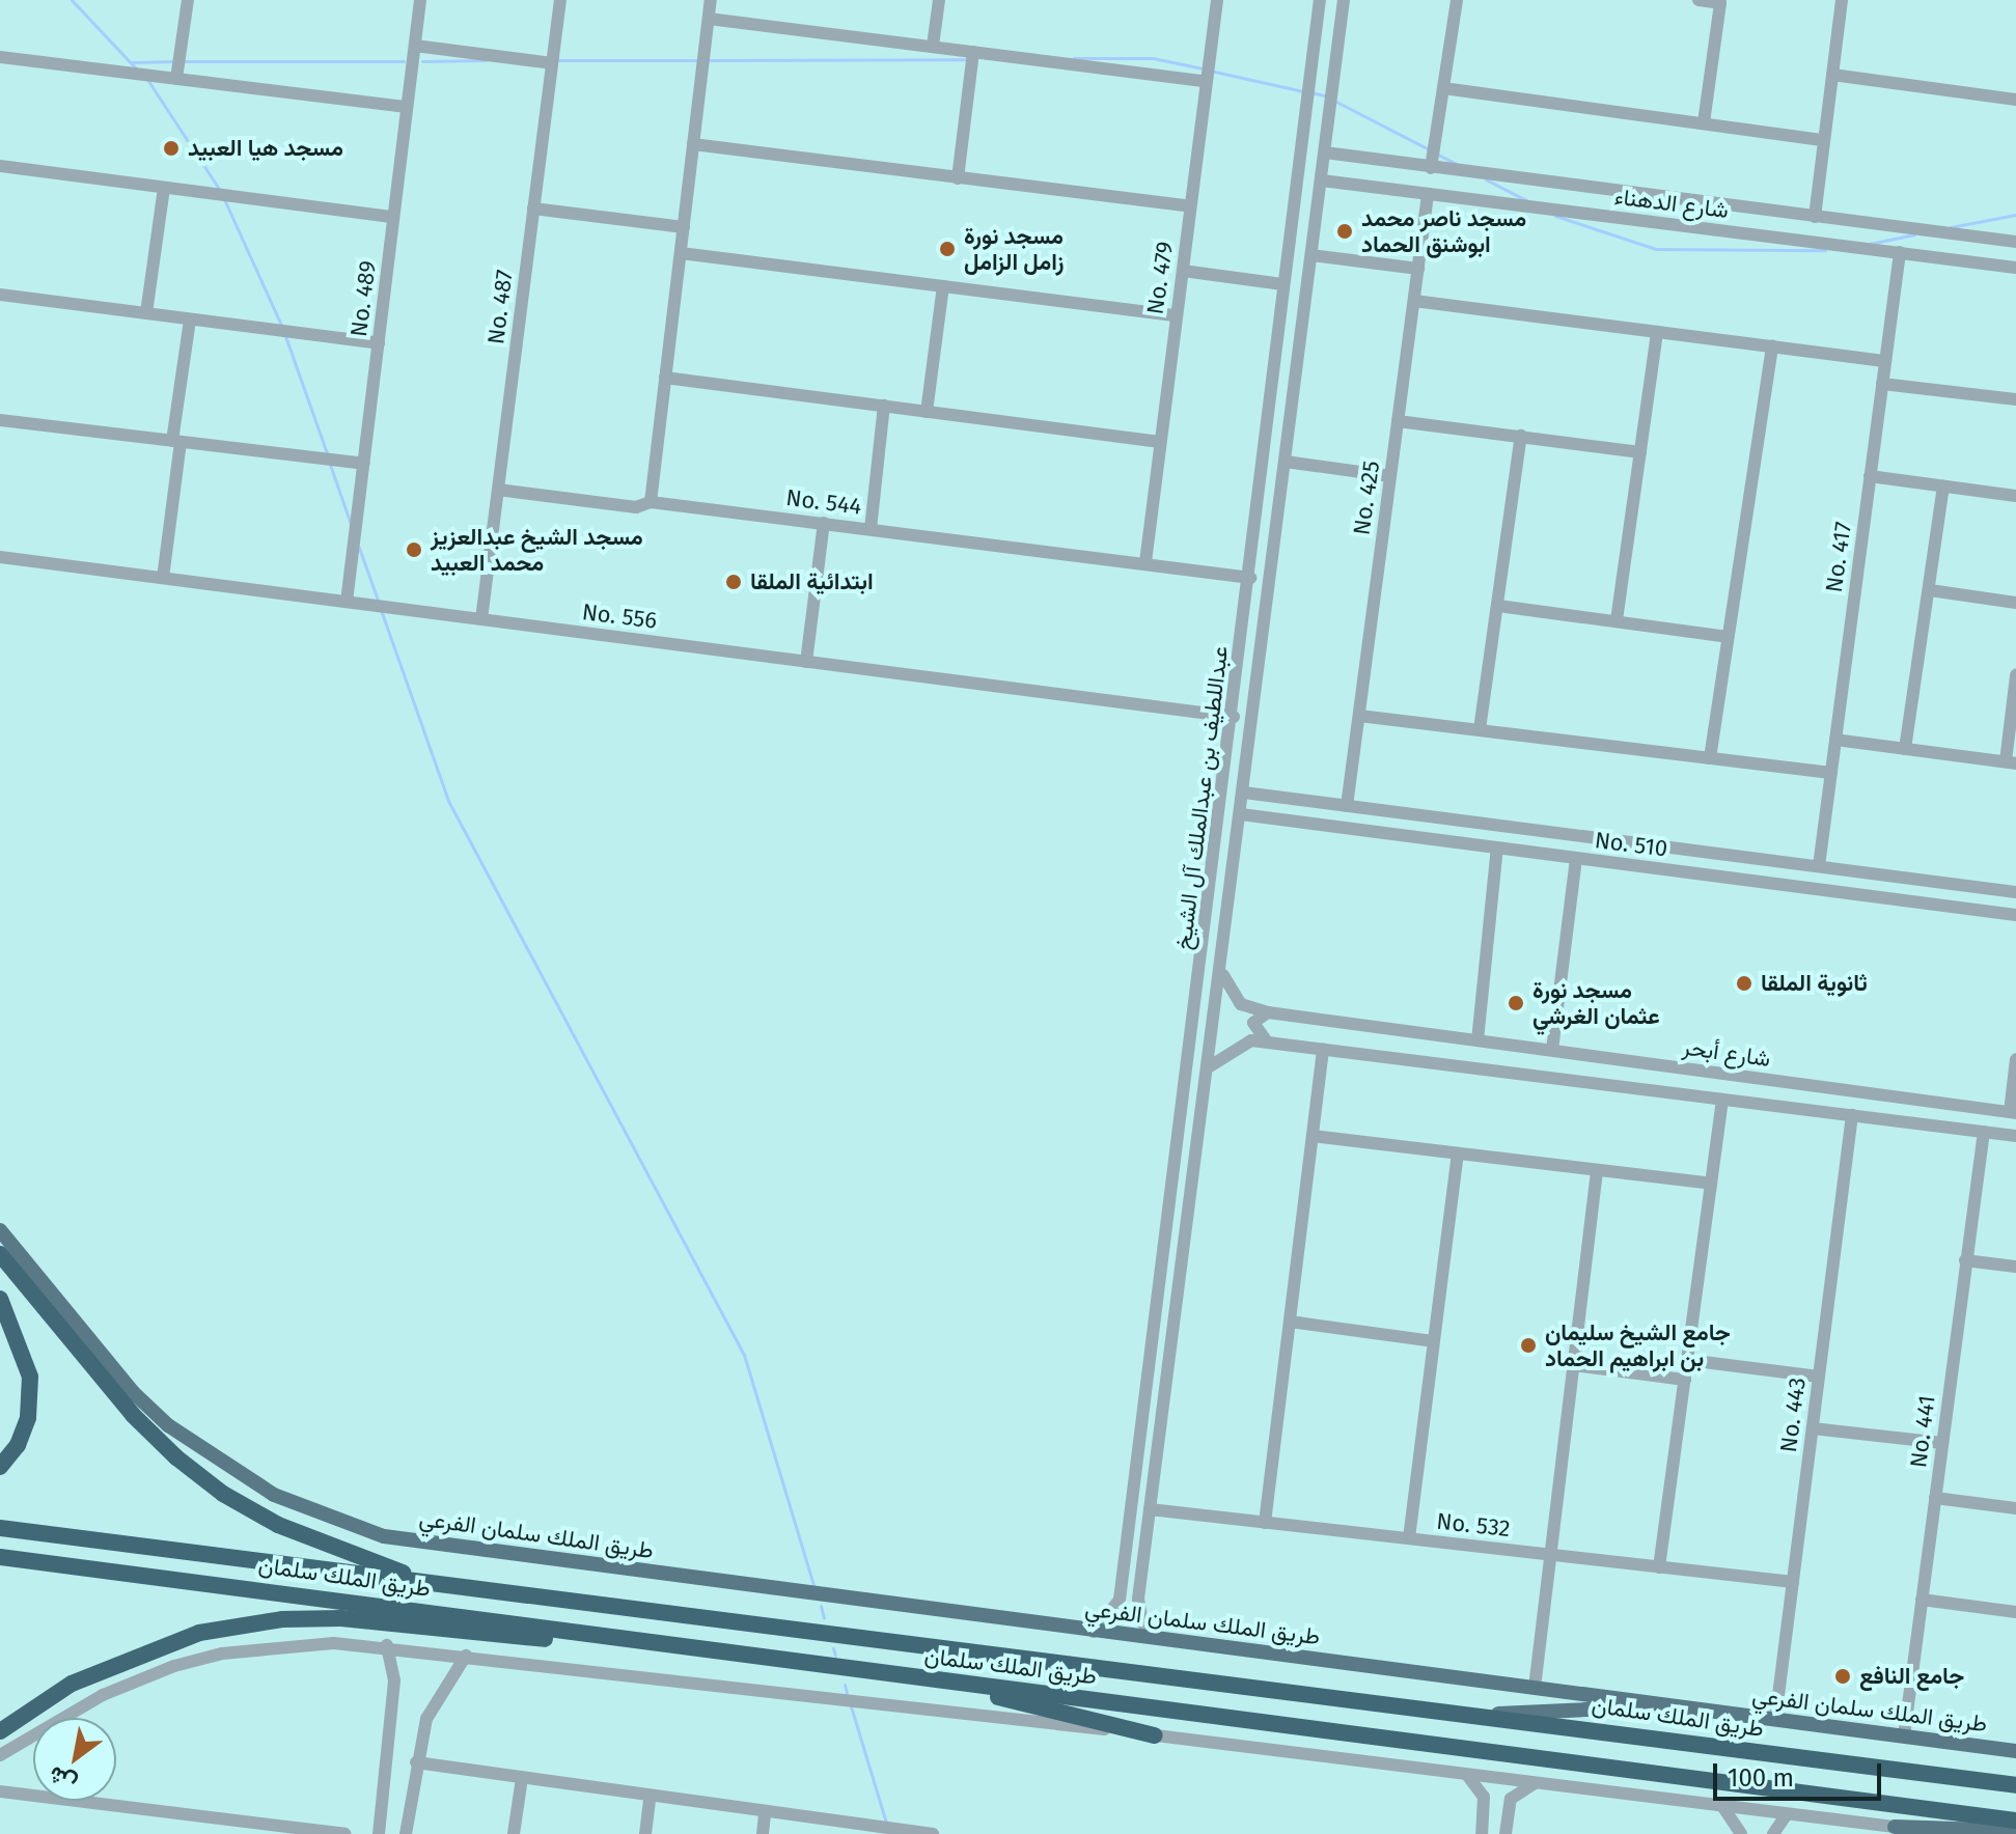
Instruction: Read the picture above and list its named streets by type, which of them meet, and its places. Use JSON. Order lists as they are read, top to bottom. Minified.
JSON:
{"streets":{"highway":["طريق الملك سلمان"],"main road":["طريق الملك سلمان الفرعي"],"street":["شارع الدهناء","No. 479","No. 489","No. 487","No. 425","No. 544","No. 417","No. 556","عبداللطيف بن عبدالملك آل الشيخ","No. 510","شارع أبحر","No. 443","No. 441","No. 532"]},"crossings":[["شارع الدهناء","No. 425"],["شارع الدهناء","No. 417"],["شارع الدهناء","عبداللطيف بن عبدالملك آل الشيخ"],["No. 479","No. 544"],["No. 489","No. 556"],["No. 487","No. 544"],["No. 487","No. 556"],["No. 425","No. 510"],["No. 544","عبداللطيف بن عبدالملك آل الشيخ"],["No. 417","No. 510"],["No. 556","عبداللطيف بن عبدالملك آل الشيخ"],["عبداللطيف بن عبدالملك آل الشيخ","No. 510"],["عبداللطيف بن عبدالملك آل الشيخ","شارع أبحر"],["عبداللطيف بن عبدالملك آل الشيخ","No. 532"],["شارع أبحر","No. 443"],["شارع أبحر","No. 441"],["No. 443","No. 532"],["No. 443","طريق الملك سلمان الفرعي"],["No. 441","طريق الملك سلمان الفرعي"]],"places":["مسجد هيا العبيد","مسجد ناصر محمد ابوشنق الحماد","مسجد نورة زامل الزامل","مسجد الشيخ عبدالعزيز محمد العبيد","ابتدائية الملقا","ثانوية الملقا","مسجد نورة عثمان الغرشي","جامع الشيخ سليمان بن ابراهيم الحماد","جامع النافع"],"scale_bar":"100 m","north":"bottom left"}
